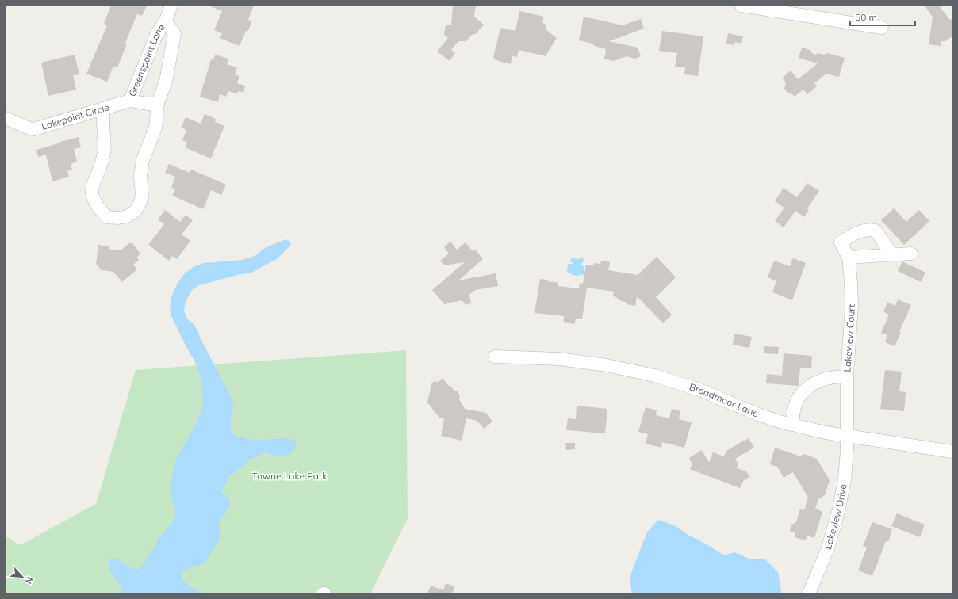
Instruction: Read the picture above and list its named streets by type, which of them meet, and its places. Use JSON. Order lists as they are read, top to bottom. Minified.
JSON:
{"streets":{"street":["Greenspoint Lane","Lakepoint Circle","Lakeview Court","Broadmoor Lane","Lakeview Drive"]},"crossings":[["Greenspoint Lane","Lakepoint Circle"],["Lakeview Court","Broadmoor Lane"],["Lakeview Court","Lakeview Drive"],["Broadmoor Lane","Lakeview Drive"]],"parks":["Towne Lake Park"],"scale_bar":"50 m","north":"bottom right"}
